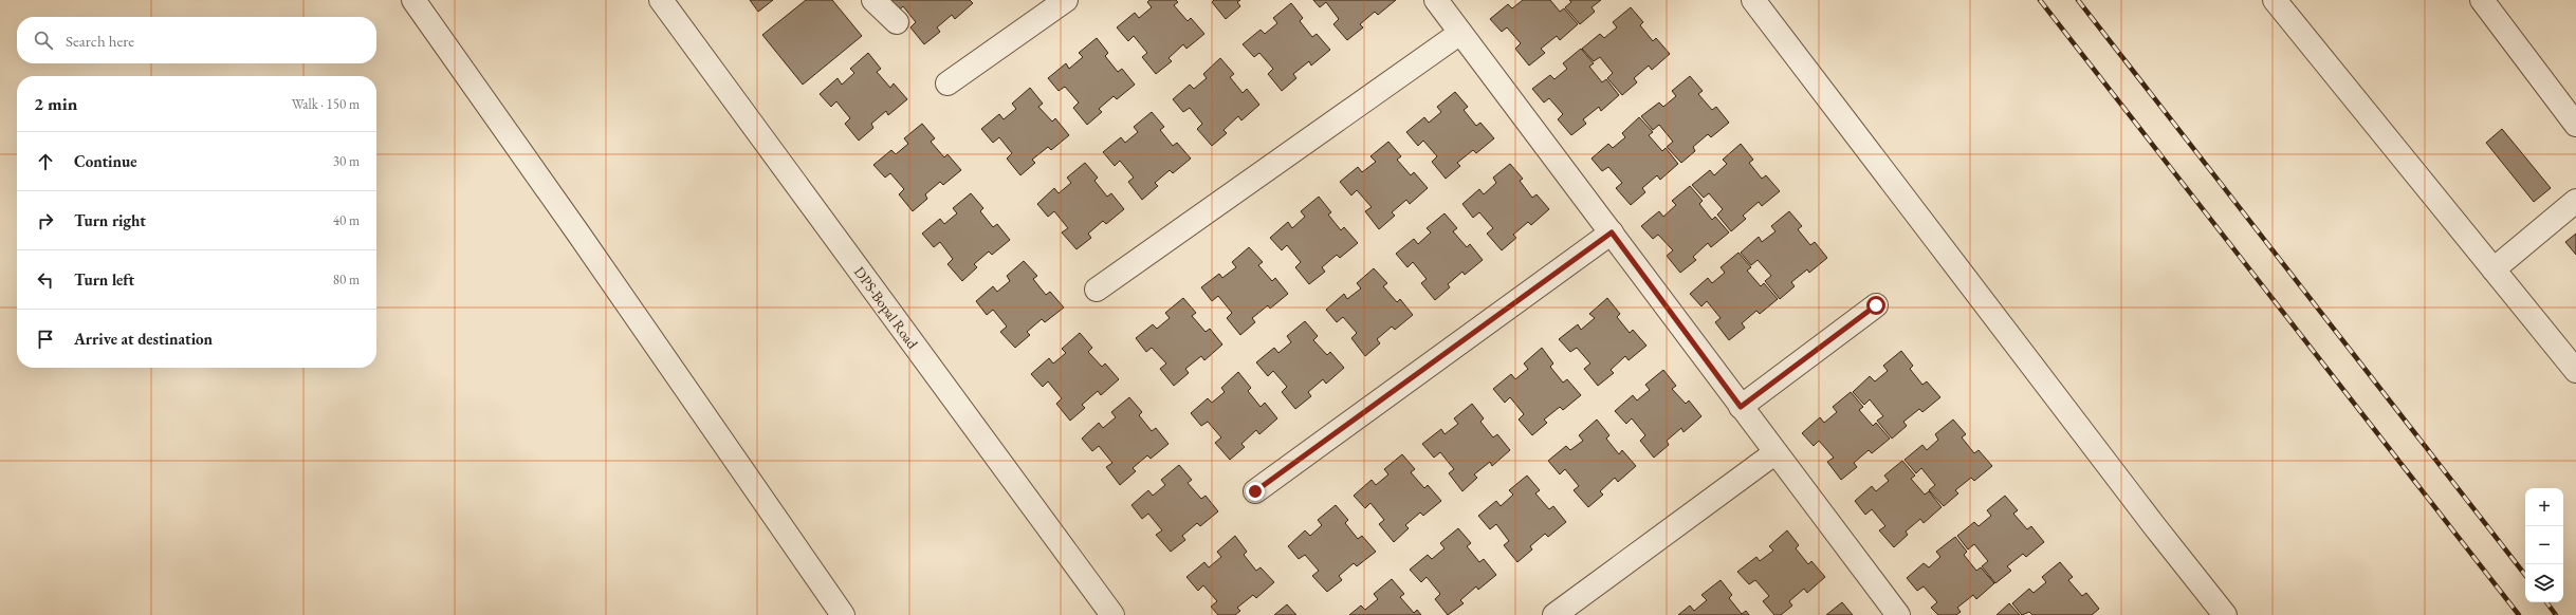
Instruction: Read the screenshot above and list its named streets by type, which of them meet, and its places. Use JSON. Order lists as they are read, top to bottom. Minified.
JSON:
{"streets":{"street":["DPS-Bopal Road"]},"page":{"search":"Search here","heading":["2 min","Walk · 150 m"],"list":[["Continue","30 m"],["Turn right","40 m"],["Turn left","80 m"],"Arrive at destination"],"map_buttons":["+","−"]}}
